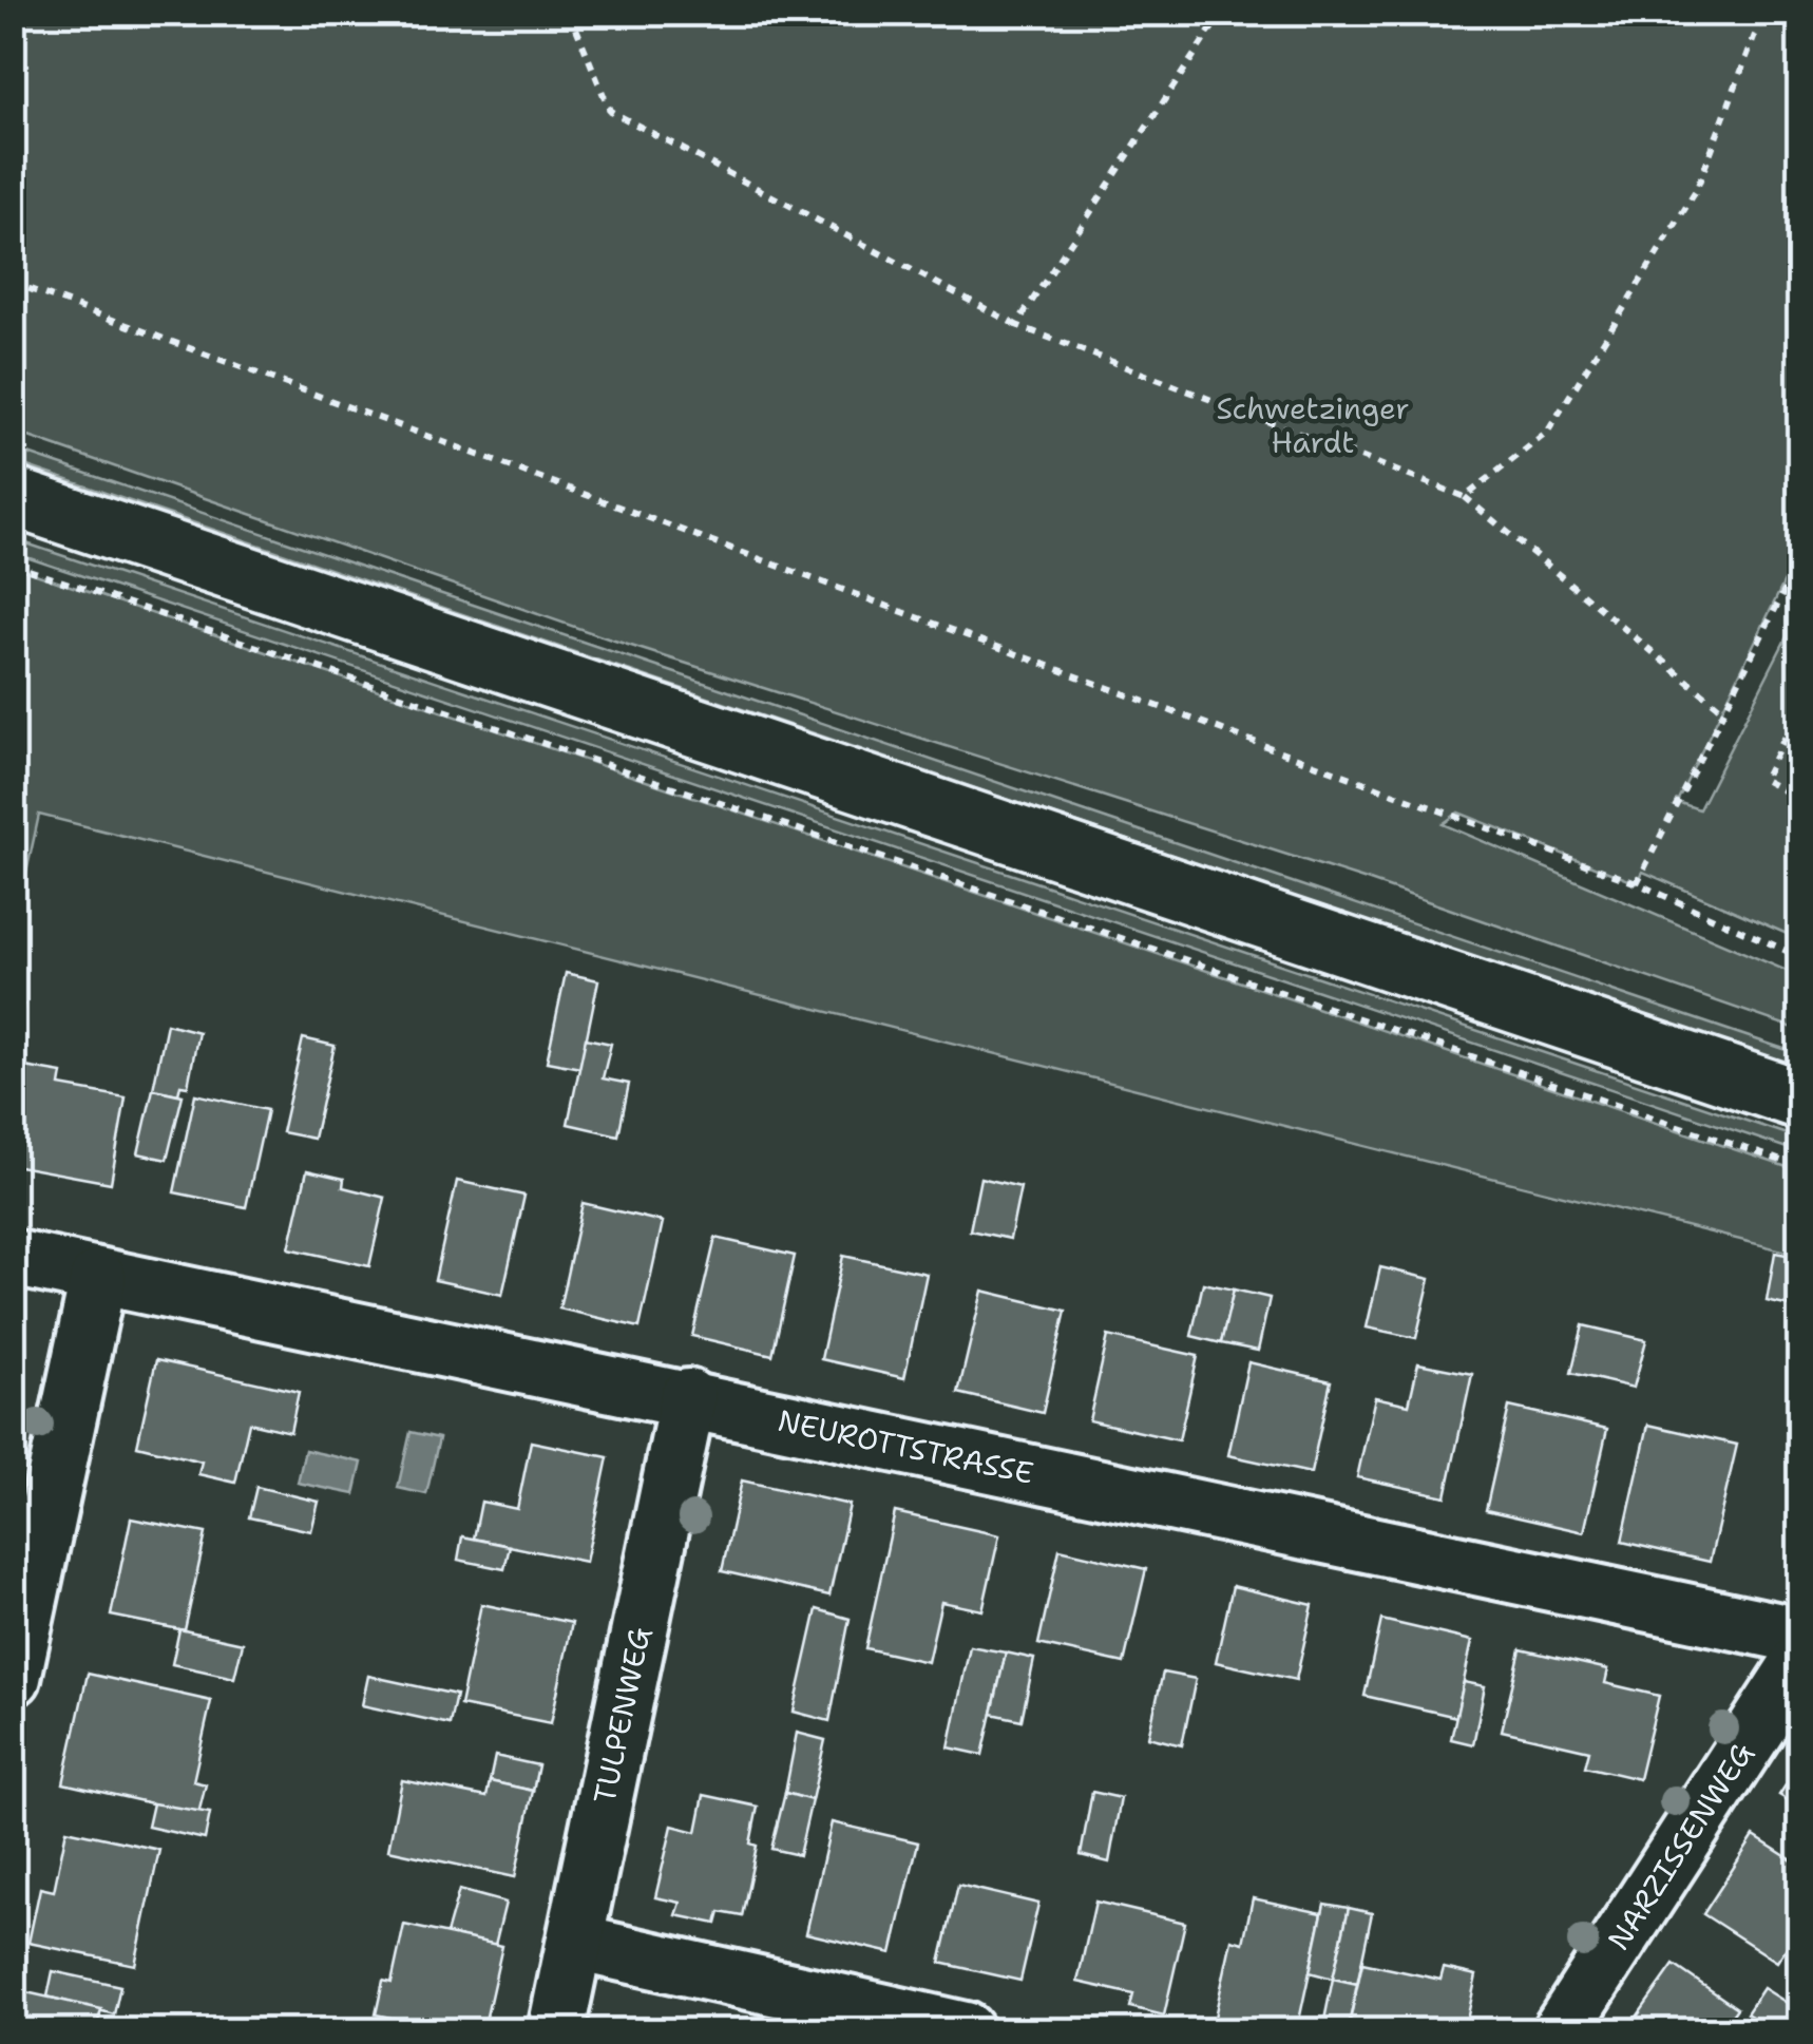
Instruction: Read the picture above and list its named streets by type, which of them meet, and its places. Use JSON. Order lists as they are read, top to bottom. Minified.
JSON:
{"streets":{"street":["NEUROTTSTRASSE","TULPENWEG","NARZISSENWEG"]},"crossings":[["NEUROTTSTRASSE","TULPENWEG"]],"parks":["Schwetzinger Hardt"]}
